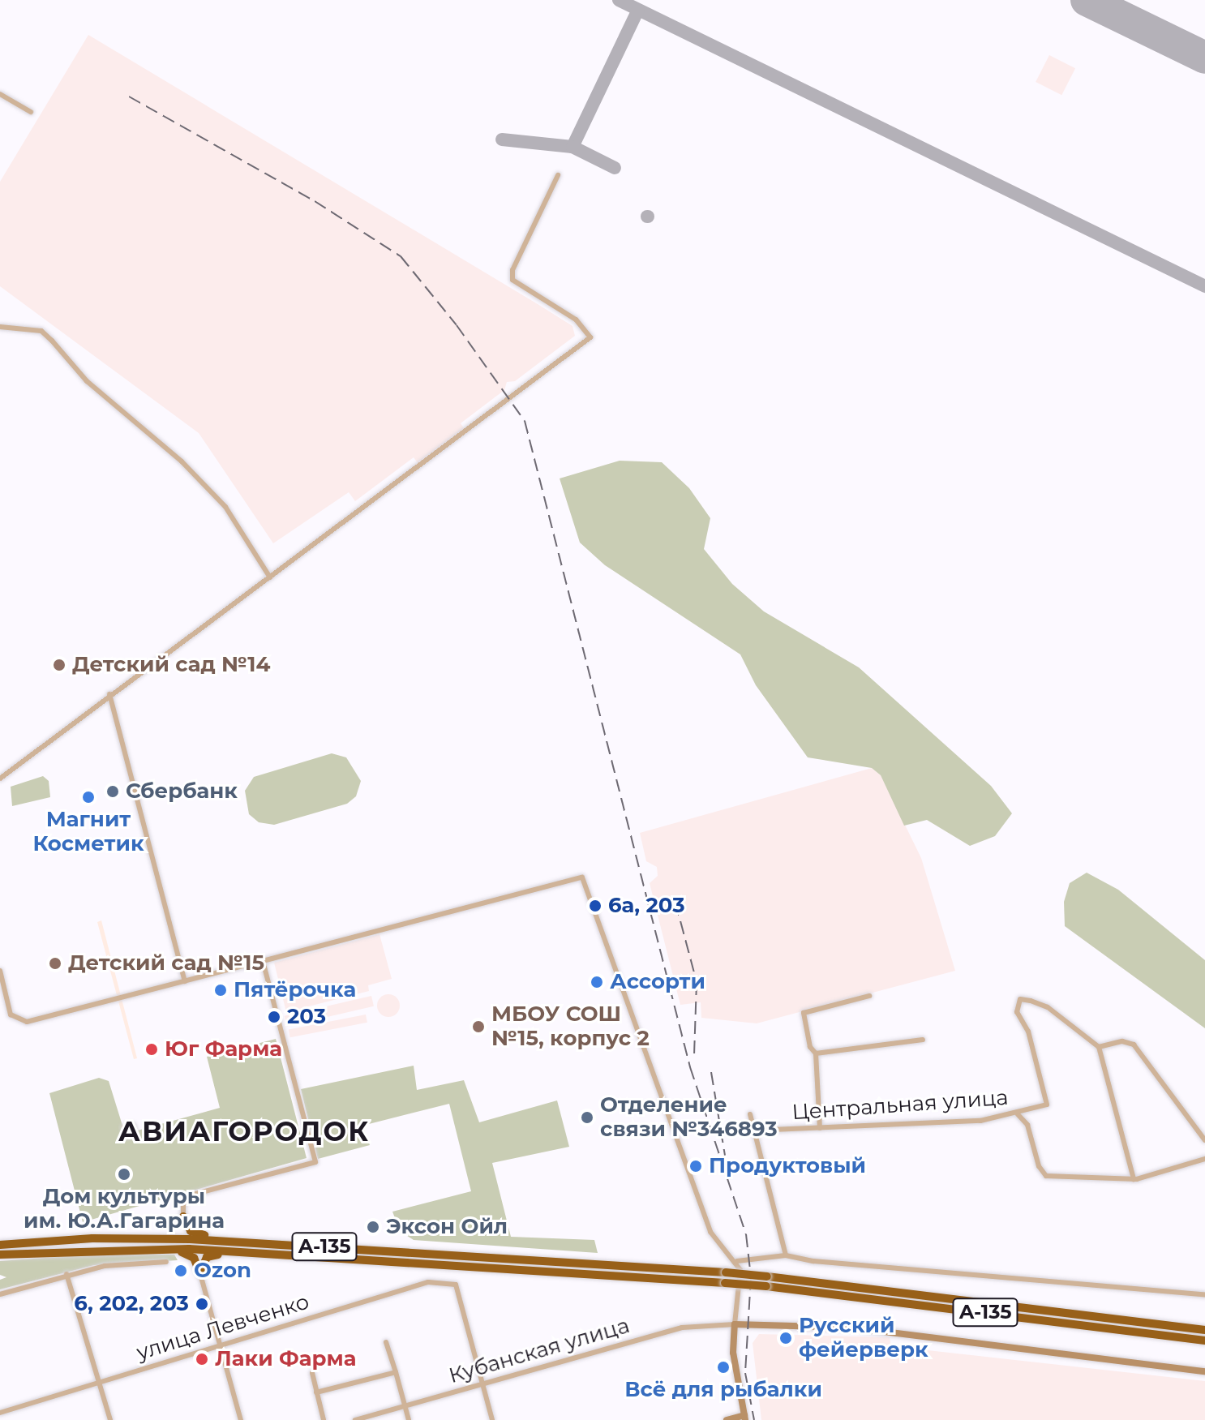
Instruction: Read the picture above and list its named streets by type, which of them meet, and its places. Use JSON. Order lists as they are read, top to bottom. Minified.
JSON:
{"streets":{"highway":["А-135"],"street":["Центральная улица","улица Левченко","Кубанская улица"]},"crossings":[["улица Левченко","Кубанская улица"]],"districts":["АВИАГОРОДОК"],"places":["Детский сад №14","Сбербанк","Магнит Косметик","6а, 203","Детский сад №15","Ассорти","Пятёрочка","203","МБОУ СОШ №15, корпус 2","Юг Фарма","Отделение связи №346893","Продуктовый","Дом культуры им. Ю.А.Гагарина","Эксон Ойл","Ozon","6, 202, 203","Русский фейерверк","Лаки Фарма","Всё для рыбалки"]}
